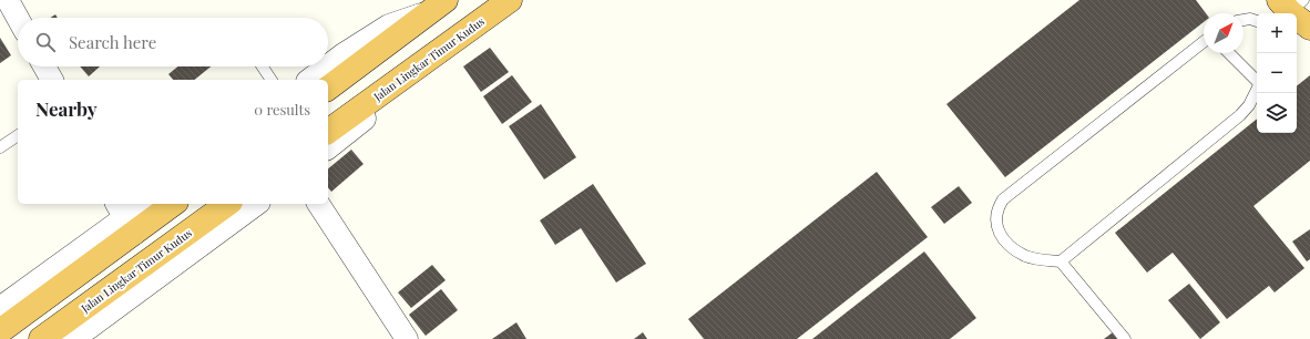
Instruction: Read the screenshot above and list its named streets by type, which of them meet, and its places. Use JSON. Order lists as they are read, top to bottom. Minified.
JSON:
{"streets":{"highway":["Jalan Lingkar Timur Kudus"]},"north":"top right","page":{"map_buttons":["+","−"],"search":"Search here","heading":["Nearby","0 results"]}}
